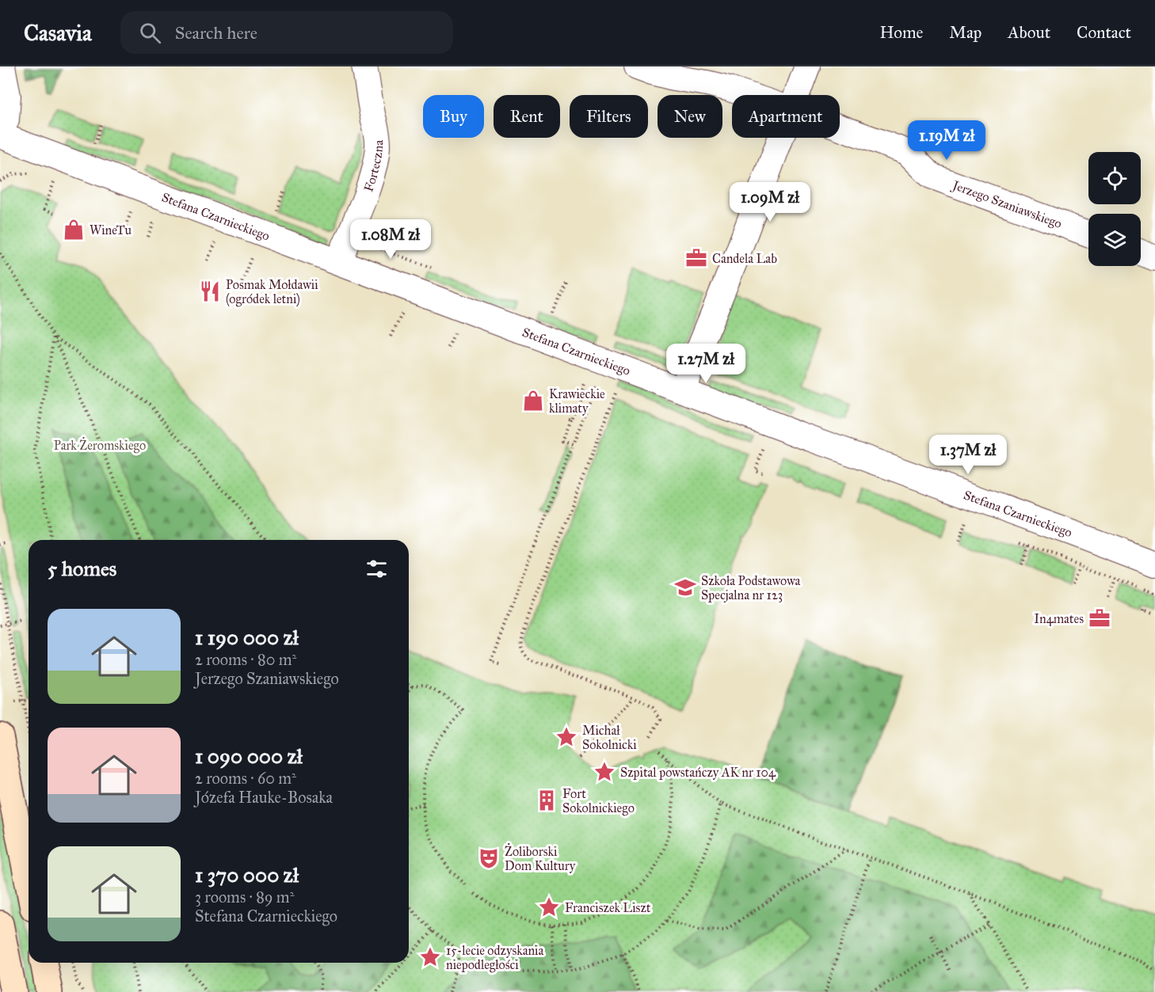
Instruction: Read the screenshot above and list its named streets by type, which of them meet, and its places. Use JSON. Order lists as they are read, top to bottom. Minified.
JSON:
{"streets":{"street":["Forteczna","Jerzego Szaniawskiego","Stefana Czarnieckiego"]},"crossings":[["Forteczna","Stefana Czarnieckiego"]],"parks":["Park Żeromskiego"],"places":{"shop":["WineTu","Krawieckie klimaty"],"office":["Candela Lab","In4mates"],"restaurant":["Posmak Mołdawii (ogródek letni)"],"school or university":["Szkoła Podstawowa Specjalna nr 123"],"place":["Michał Sokolnicki","Szpital powstańczy AK nr 104","Franciszek Liszt","15-lecie odzyskania niepodległości"],"building":["Fort Sokolnickiego"],"theatre":["Żoliborski Dom Kultury"]},"page":{"header":"Casavia","search":"Search here","nav":["Home","Map","About","Contact"],"chip":["Buy","Rent","Filters","New","Apartment"],"price":["1.19M zł","1.09M zł","1.08M zł","1.27M zł","1.37M zł"],"heading":"5 homes","list":[{"name":"1 190 000 zł","note":"2 rooms · 80 m² · Jerzego Szaniawskiego"},{"name":"1 090 000 zł","note":"2 rooms · 60 m² · Józefa Hauke-Bosaka"},{"name":"1 370 000 zł","note":"3 rooms · 89 m² · Stefana Czarnieckiego"}]}}
